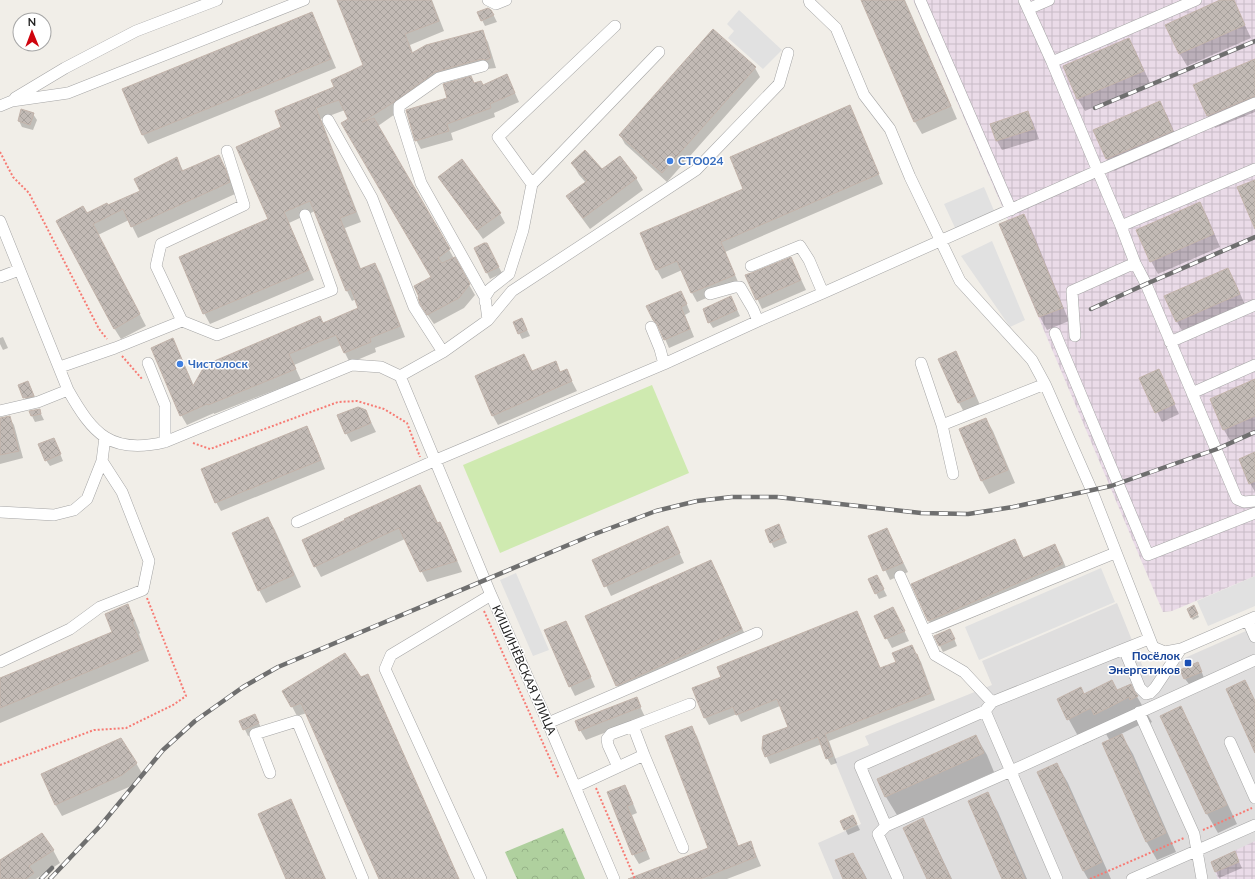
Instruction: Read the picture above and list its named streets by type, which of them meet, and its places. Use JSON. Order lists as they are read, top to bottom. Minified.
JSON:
{"streets":{"street":["КИШИНЁВСКАЯ УЛИЦА"]},"places":{"other":["СТО024","Чистолоск"],"transit":["Посёлок Энергетиков"]},"north":"top"}
